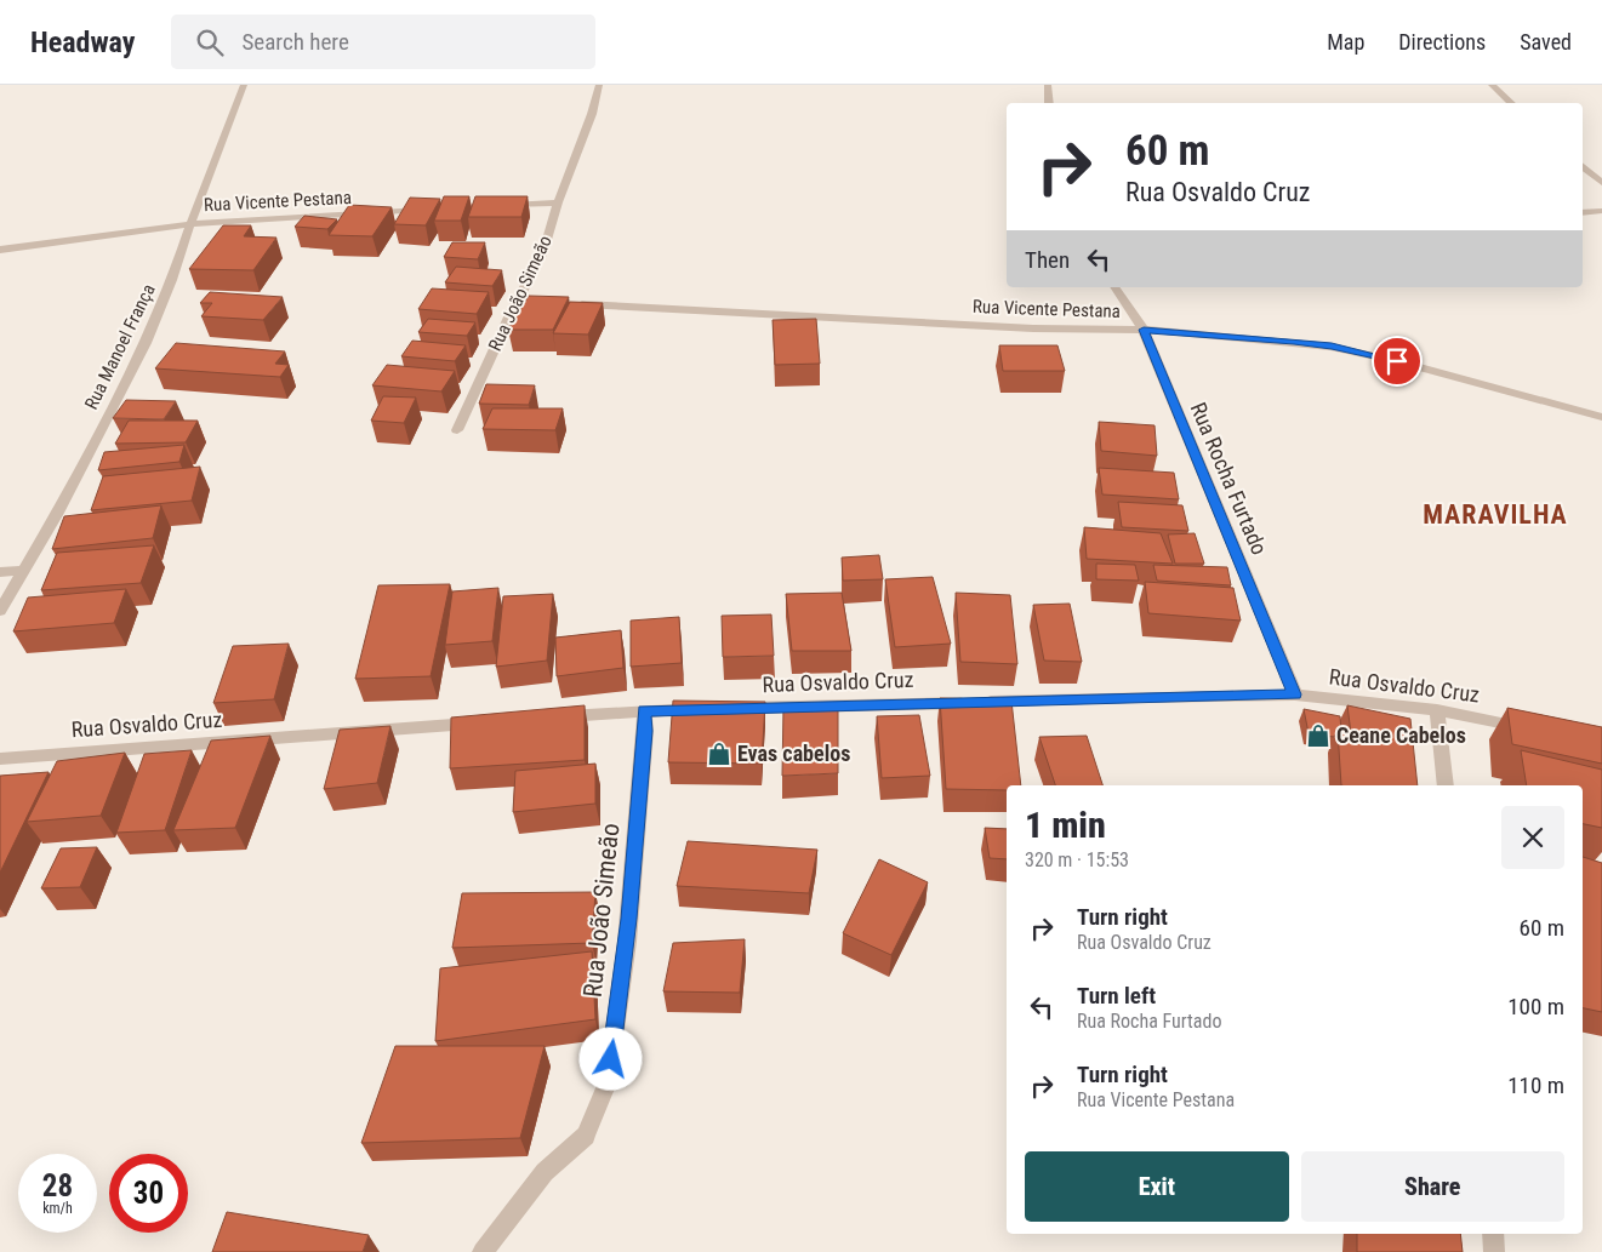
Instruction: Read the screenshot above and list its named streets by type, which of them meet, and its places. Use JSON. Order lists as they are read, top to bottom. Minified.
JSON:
{"streets":{"street":["Rua Vicente Pestana","Rua João Simeão","Rua Manoel França","Rua Rocha Furtado","Rua Osvaldo Cruz"]},"crossings":[["Rua Vicente Pestana","Rua João Simeão"],["Rua Vicente Pestana","Rua Manoel França"],["Rua Vicente Pestana","Rua Rocha Furtado"],["Rua Rocha Furtado","Rua Osvaldo Cruz"]],"districts":["MARAVILHA"],"places":{"shop":["Ceane Cabelos","Evas cabelos"]},"page":{"header":"Headway","search":"Search here","nav":["Map","Directions","Saved"],"turn":["60 m","Rua Osvaldo Cruz"],"then":"Then","heading":["1 min","320 m · 15:53"],"list":[{"name":"Turn right","note":"Rua Osvaldo Cruz","value":"60 m"},{"name":"Turn left","note":"Rua Rocha Furtado","value":"100 m"},{"name":"Turn right","note":"Rua Vicente Pestana","value":"110 m"}],"buttons":["Exit","Share"],"speed":"28 km/h","limit":"30"}}
